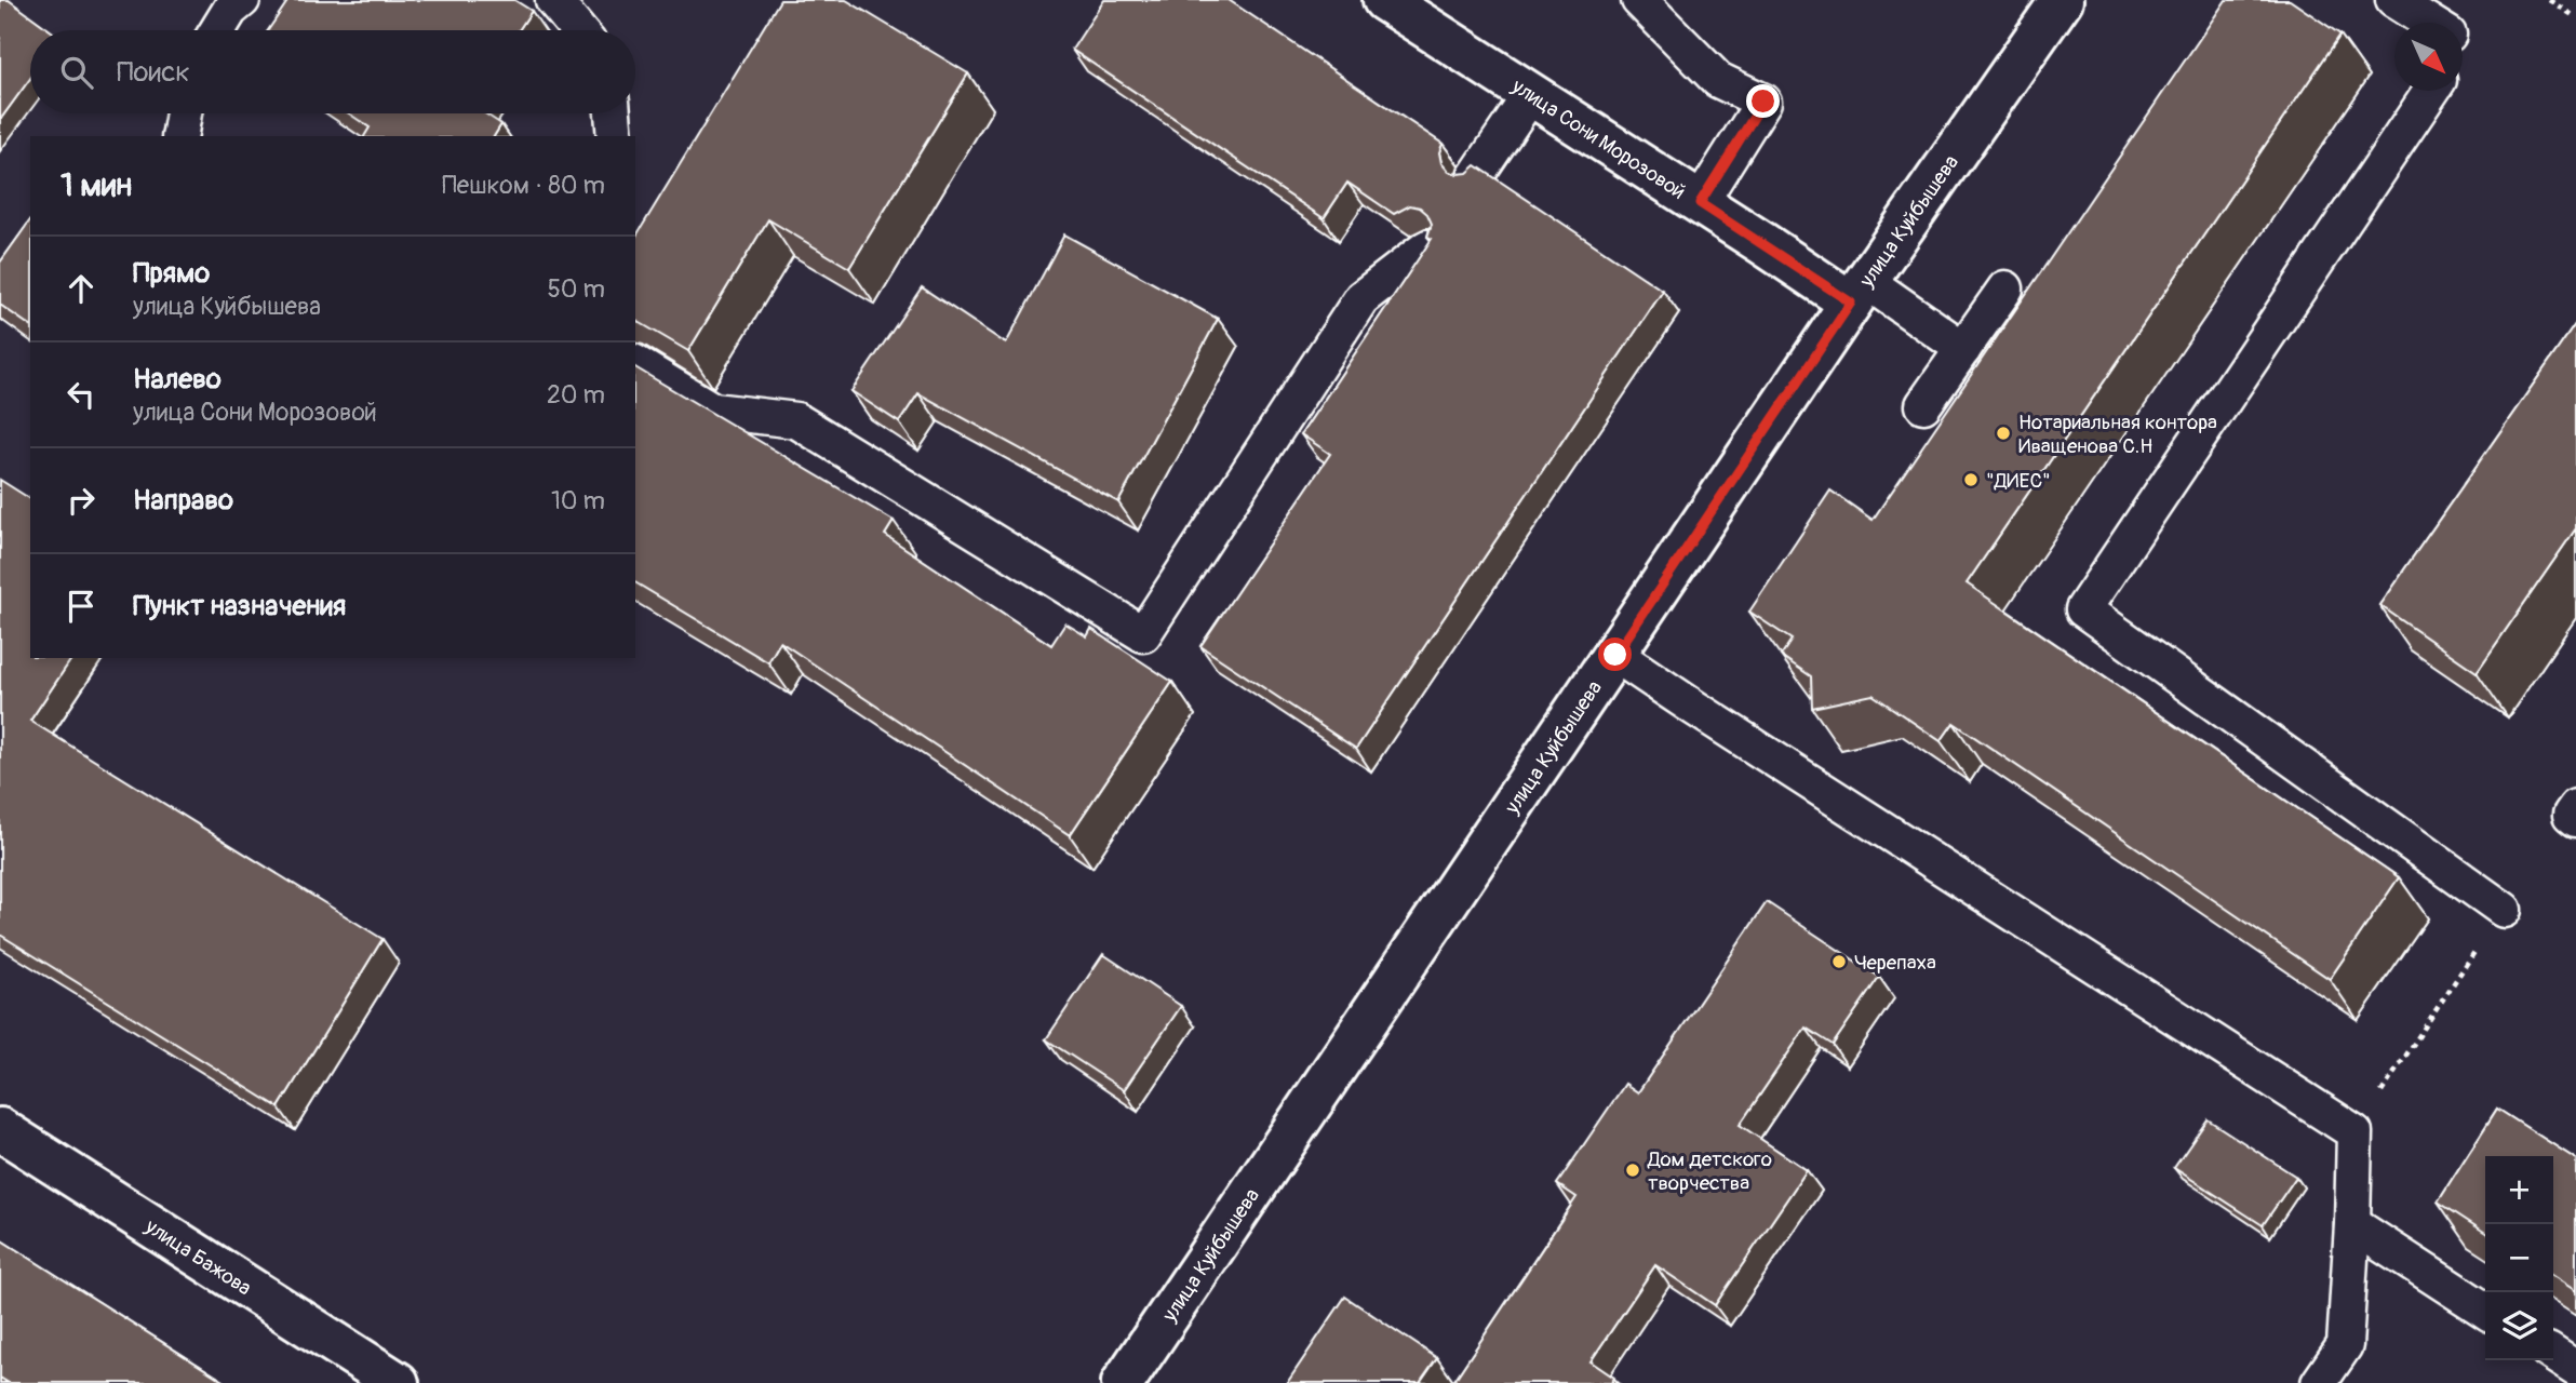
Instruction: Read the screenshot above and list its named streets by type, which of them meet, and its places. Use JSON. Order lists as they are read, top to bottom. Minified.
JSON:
{"streets":{"main road":["улица Сони Морозовой","улица Куйбышева","улица Бажова"]},"crossings":[["улица Сони Морозовой","улица Куйбышева"]],"places":["Нотариальная контора Иващенова С.Н","\"ДИЕС\"","Черепаха","Дом детского творчества"],"north":"bottom right","page":{"search":"Поиск","heading":["1 мин","Пешком · 80 m"],"list":[["Прямо","улица Куйбышева","50 m"],["Налево","улица Сони Морозовой","20 m"],["Направо","10 m"],"Пункт назначения"],"map_buttons":["+","−"]}}
